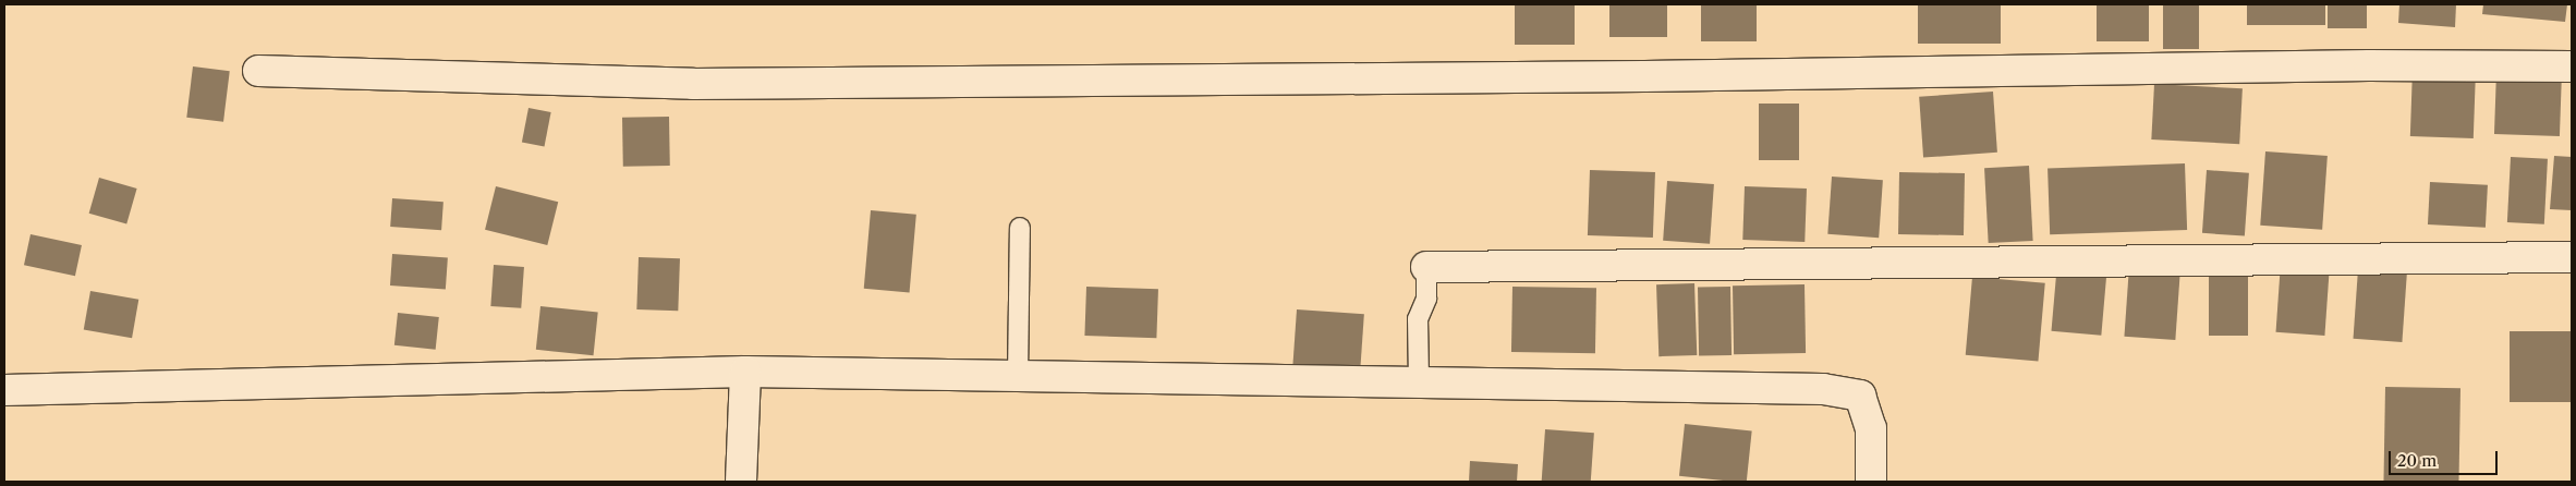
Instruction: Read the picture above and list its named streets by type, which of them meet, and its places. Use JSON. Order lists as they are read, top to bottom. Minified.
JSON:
{"scale_bar":"20 m"}
